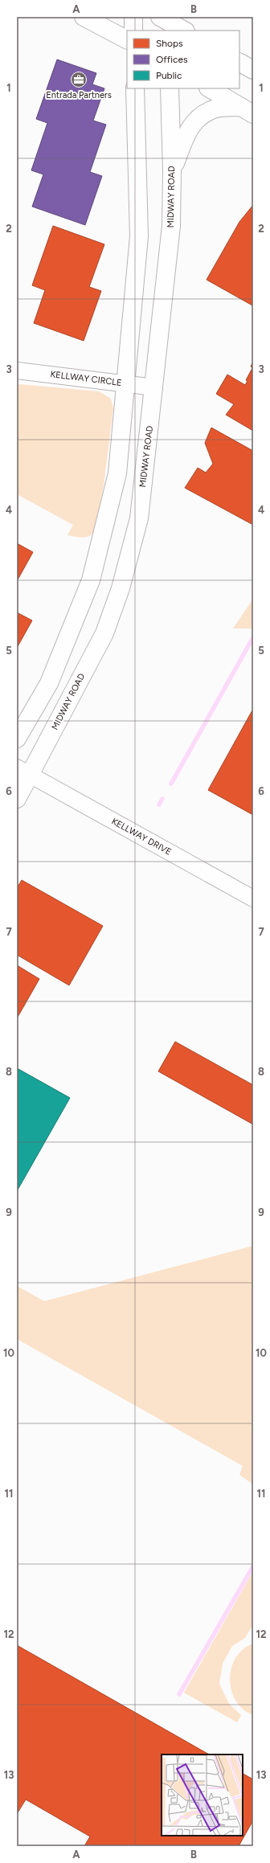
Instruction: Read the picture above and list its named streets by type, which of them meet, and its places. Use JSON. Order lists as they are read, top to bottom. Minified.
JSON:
{"streets":{"main road":["MIDWAY ROAD"],"street":["KELLWAY CIRCLE","KELLWAY DRIVE"]},"crossings":[["MIDWAY ROAD","KELLWAY CIRCLE"],["MIDWAY ROAD","KELLWAY DRIVE"]],"places":{"office":["Entrada Partners"]},"legend":["Shops","Offices","Public"],"grid":{"columns":["A","B"],"rows":["1","2","3","4","5","6","7","8","9","10","11","12","13"]}}
